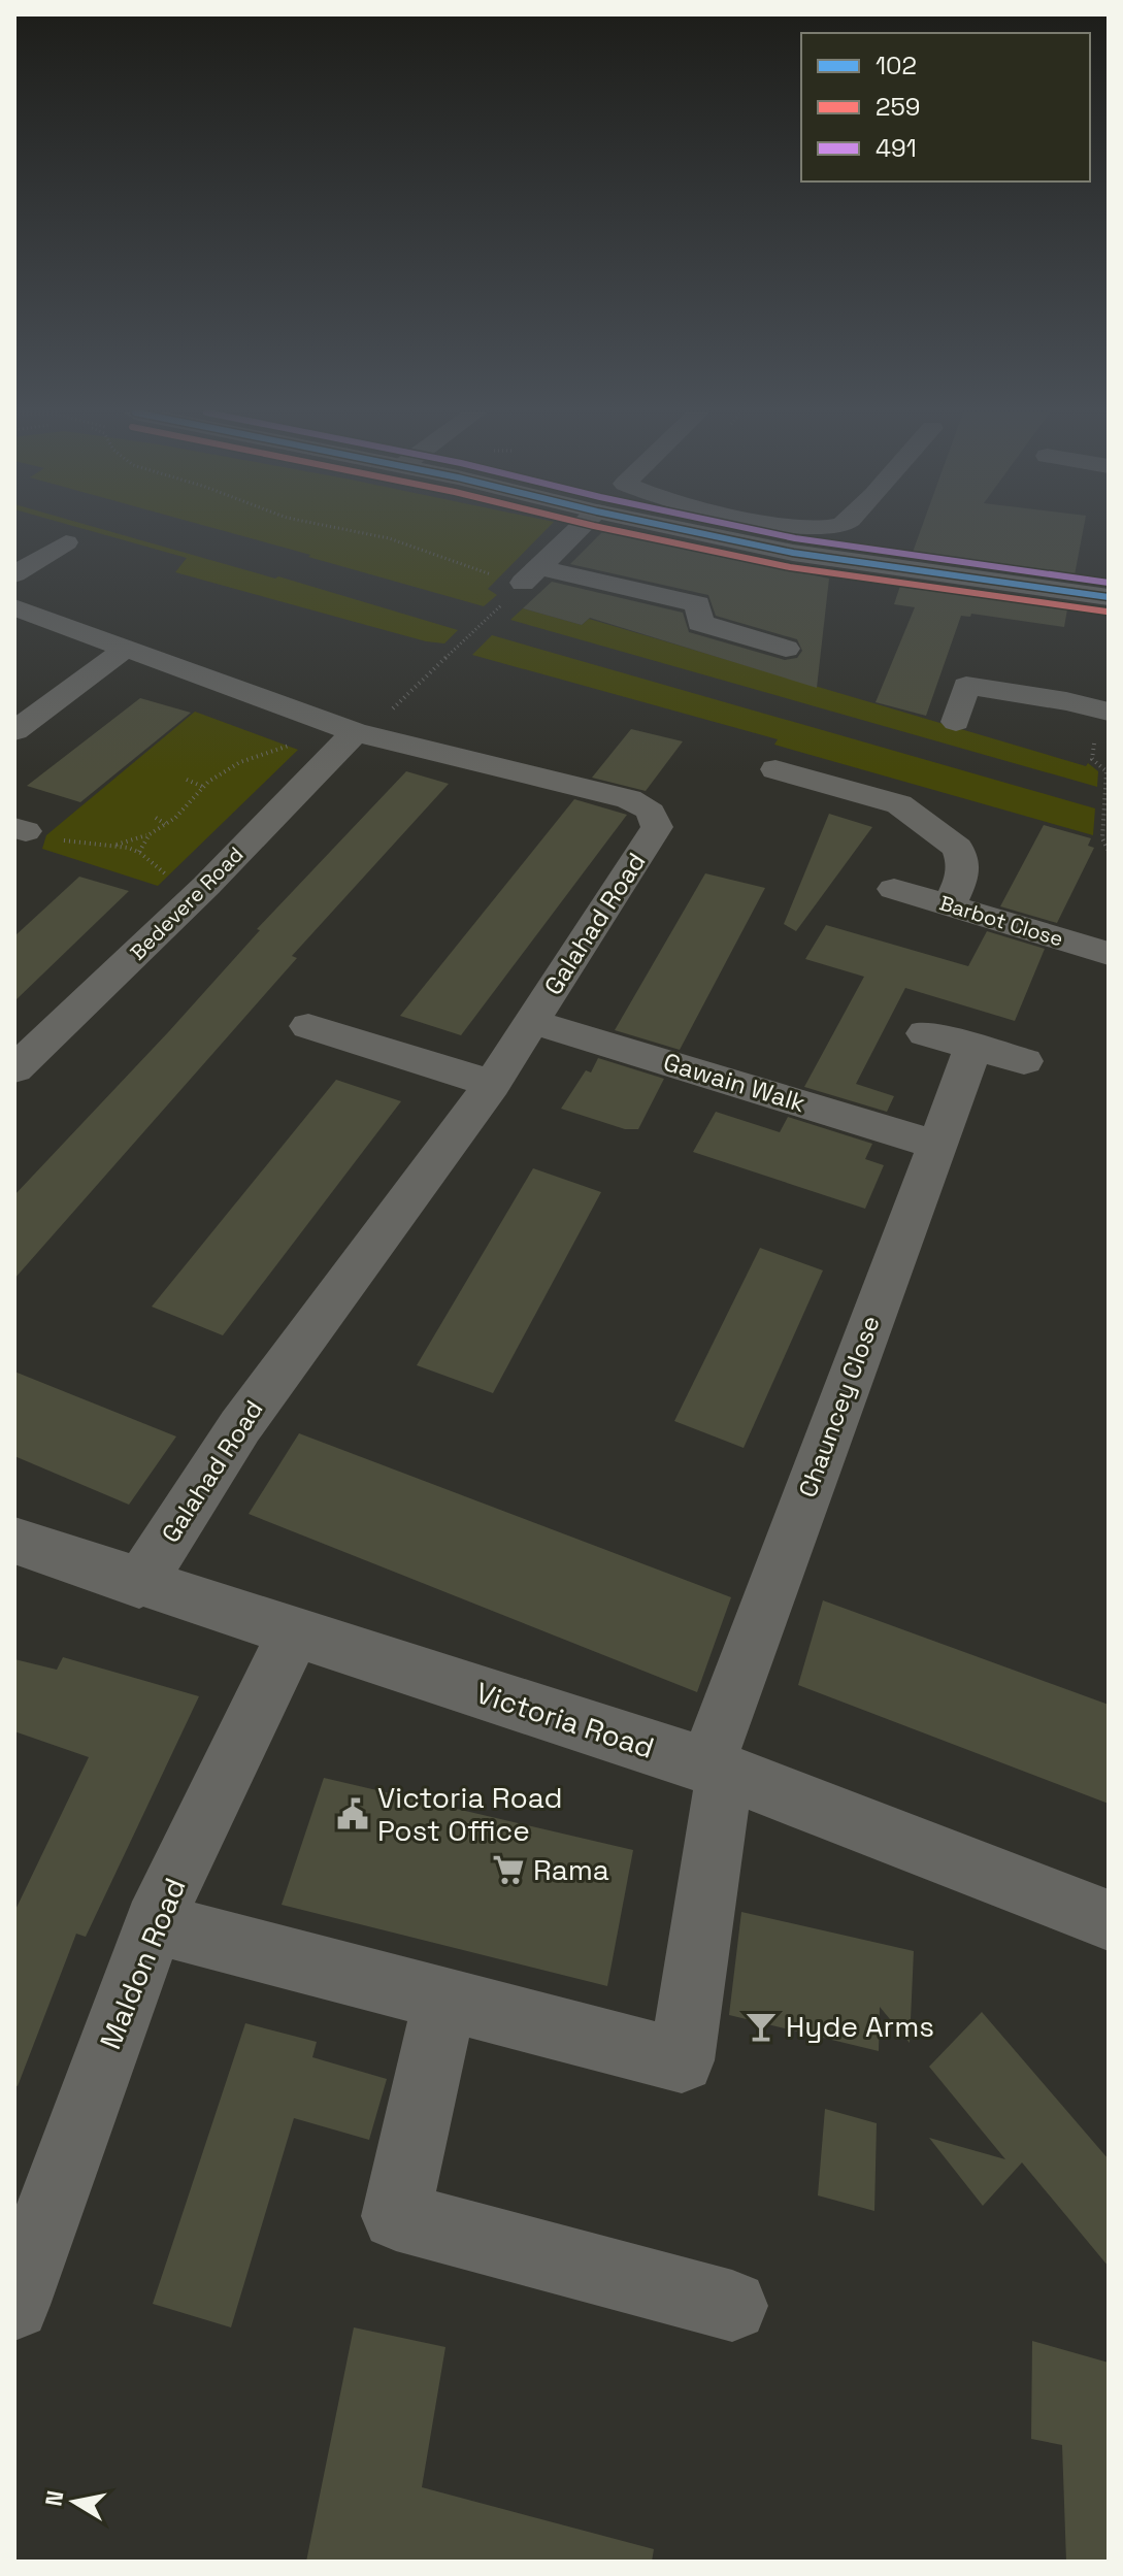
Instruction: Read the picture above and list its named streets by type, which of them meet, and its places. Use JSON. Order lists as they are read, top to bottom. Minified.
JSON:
{"streets":{"street":["Bedevere Road","Barbot Close","Galahad Road","Gawain Walk","Chauncey Close","Victoria Road","Maldon Road"]},"crossings":[["Bedevere Road","Galahad Road"],["Galahad Road","Gawain Walk"],["Galahad Road","Victoria Road"],["Gawain Walk","Chauncey Close"],["Chauncey Close","Victoria Road"],["Victoria Road","Maldon Road"]],"places":{"public building":["Victoria Road Post Office"],"supermarket":["Rama"],"bar":["Hyde Arms"]},"lines":["transit line 102","transit line 259","transit line 491"],"legend":["102","259","491"],"north":"left"}
